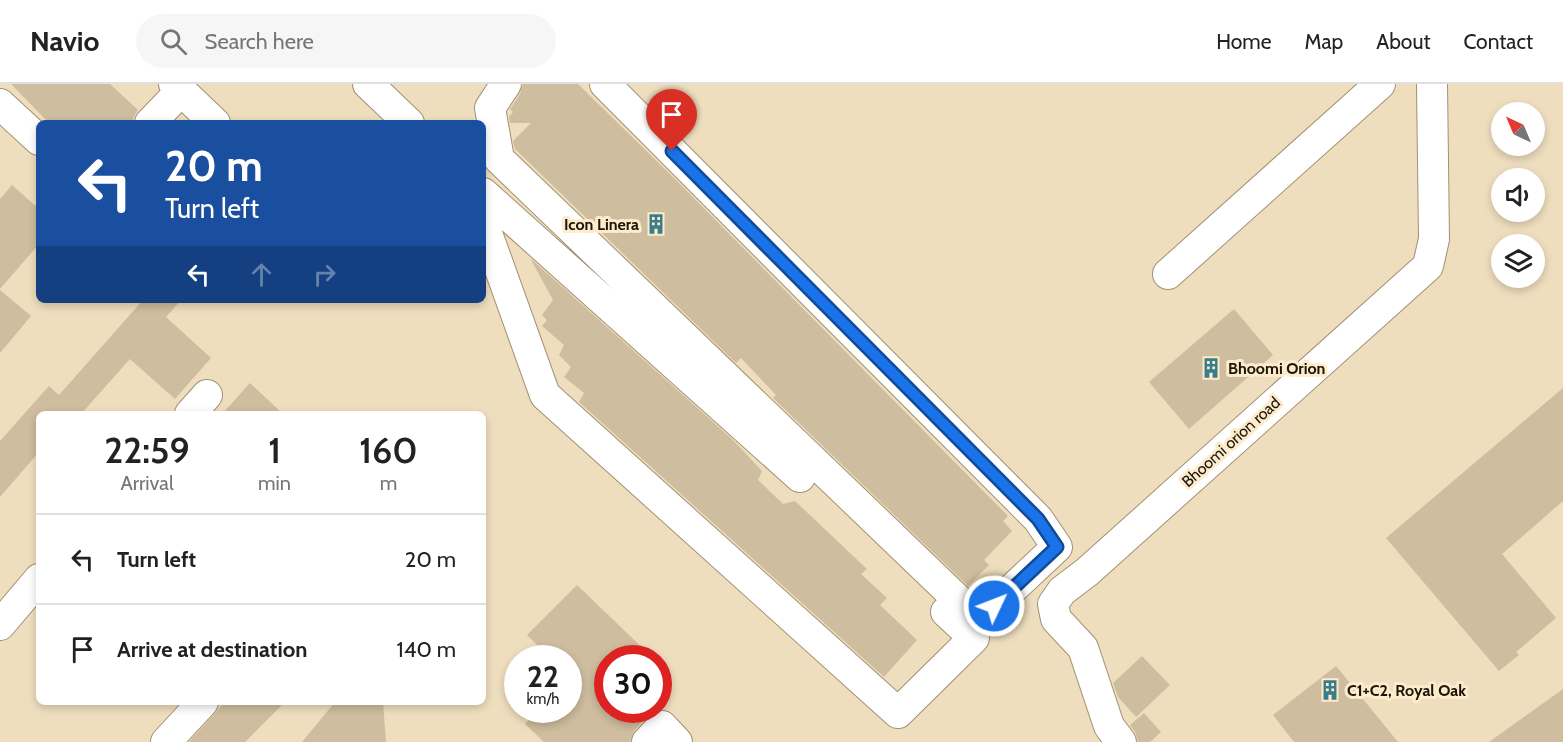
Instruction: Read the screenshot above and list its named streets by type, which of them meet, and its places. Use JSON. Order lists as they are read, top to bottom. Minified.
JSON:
{"streets":{"street":["Bhoomi orion road"]},"places":{"building":["Icon Linera","Bhoomi Orion","C1+C2, Royal Oak"]},"north":"top left","page":{"header":"Navio","search":"Search here","nav":["Home","Map","About","Contact"],"turn":["20 m","Turn left"],"eta":["22:59","Arrival","1","min","160","m"],"list":[{"name":"Turn left","value":"20 m"},{"name":"Arrive at destination","value":"140 m"}],"speed":"22 km/h","limit":"30"}}
